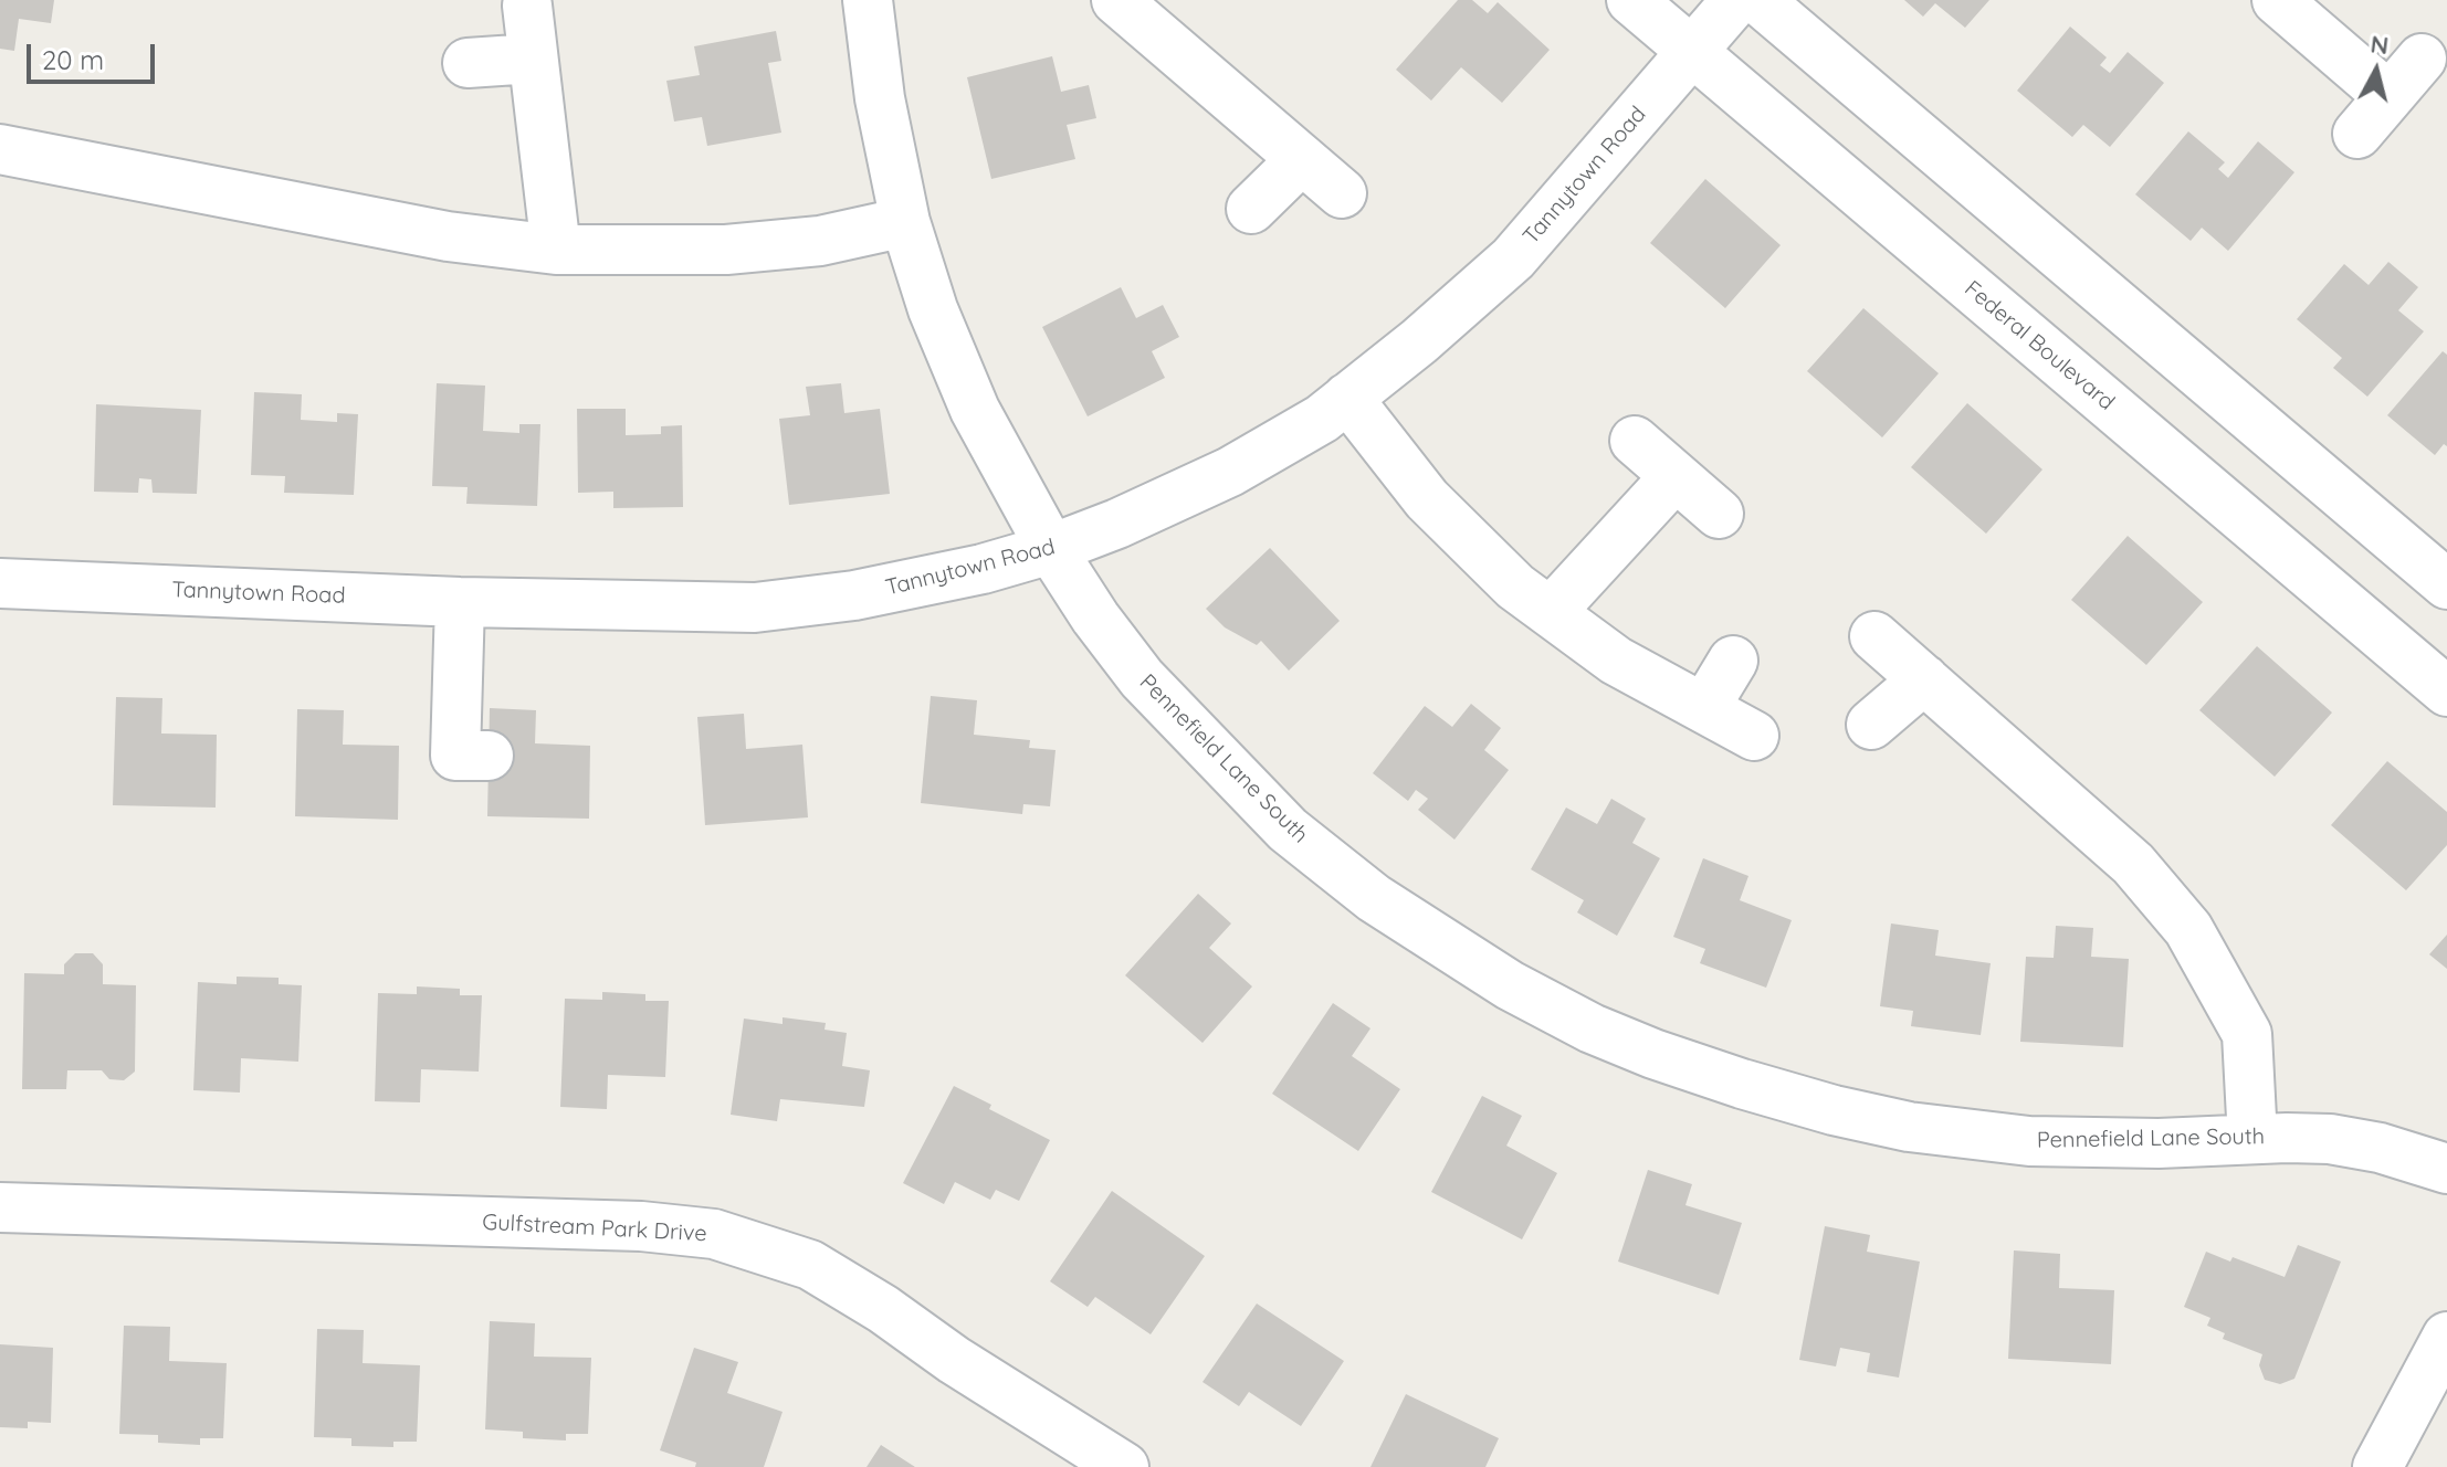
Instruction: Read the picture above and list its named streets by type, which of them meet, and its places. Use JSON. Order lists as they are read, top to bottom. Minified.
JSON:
{"streets":{"street":["Tannytown Road","Federal Boulevard","Pennefield Lane South","Gulfstream Park Drive"]},"crossings":[["Tannytown Road","Federal Boulevard"],["Tannytown Road","Pennefield Lane South"]],"scale_bar":"20 m","north":"top"}
